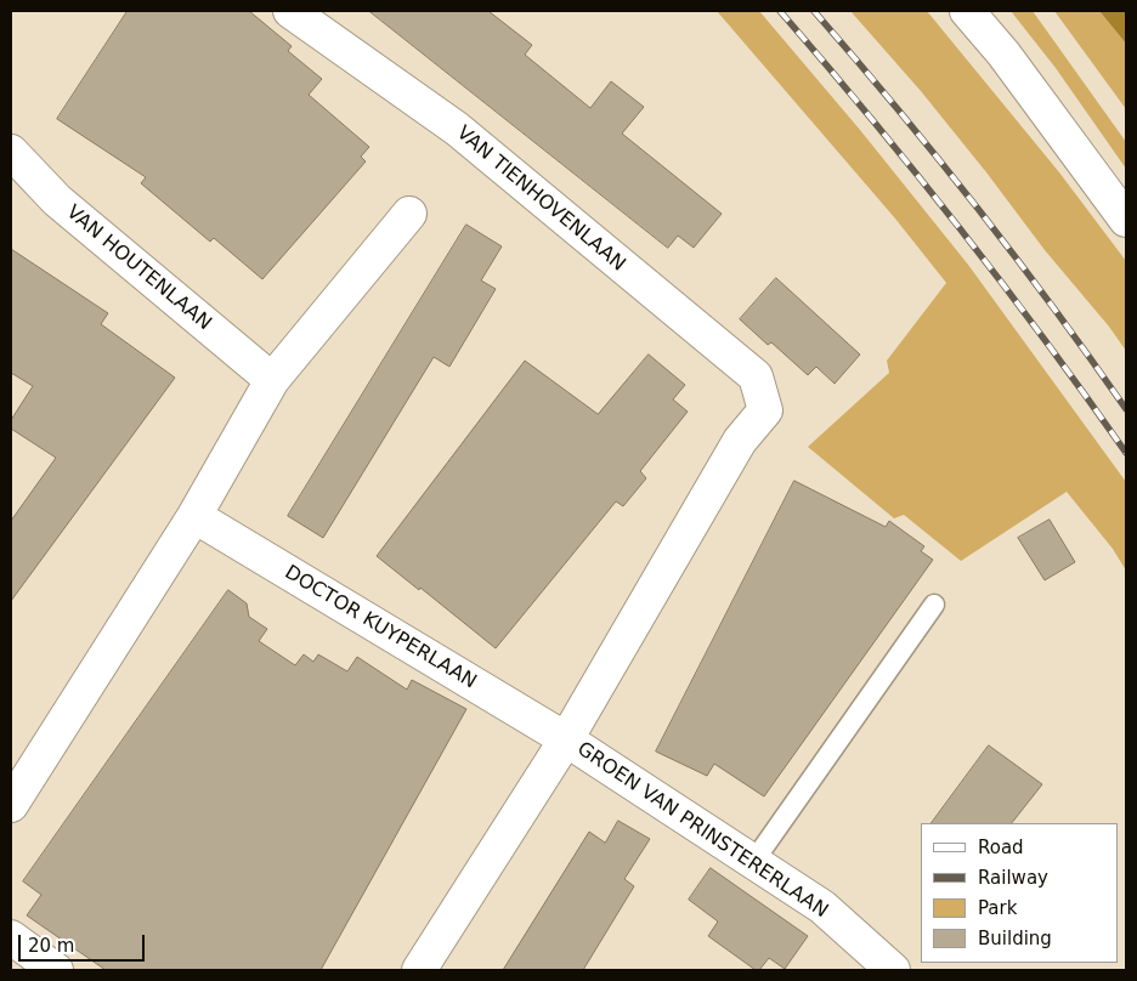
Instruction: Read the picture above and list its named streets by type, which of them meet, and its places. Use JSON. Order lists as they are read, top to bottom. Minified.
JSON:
{"streets":{"street":["VAN TIENHOVENLAAN","VAN HOUTENLAAN","DOCTOR KUYPERLAAN","GROEN VAN PRINSTERERLAAN"]},"crossings":[["VAN TIENHOVENLAAN","GROEN VAN PRINSTERERLAAN"],["DOCTOR KUYPERLAAN","GROEN VAN PRINSTERERLAAN"]],"legend":["Road","Railway","Park","Building"],"scale_bar":"20 m"}
